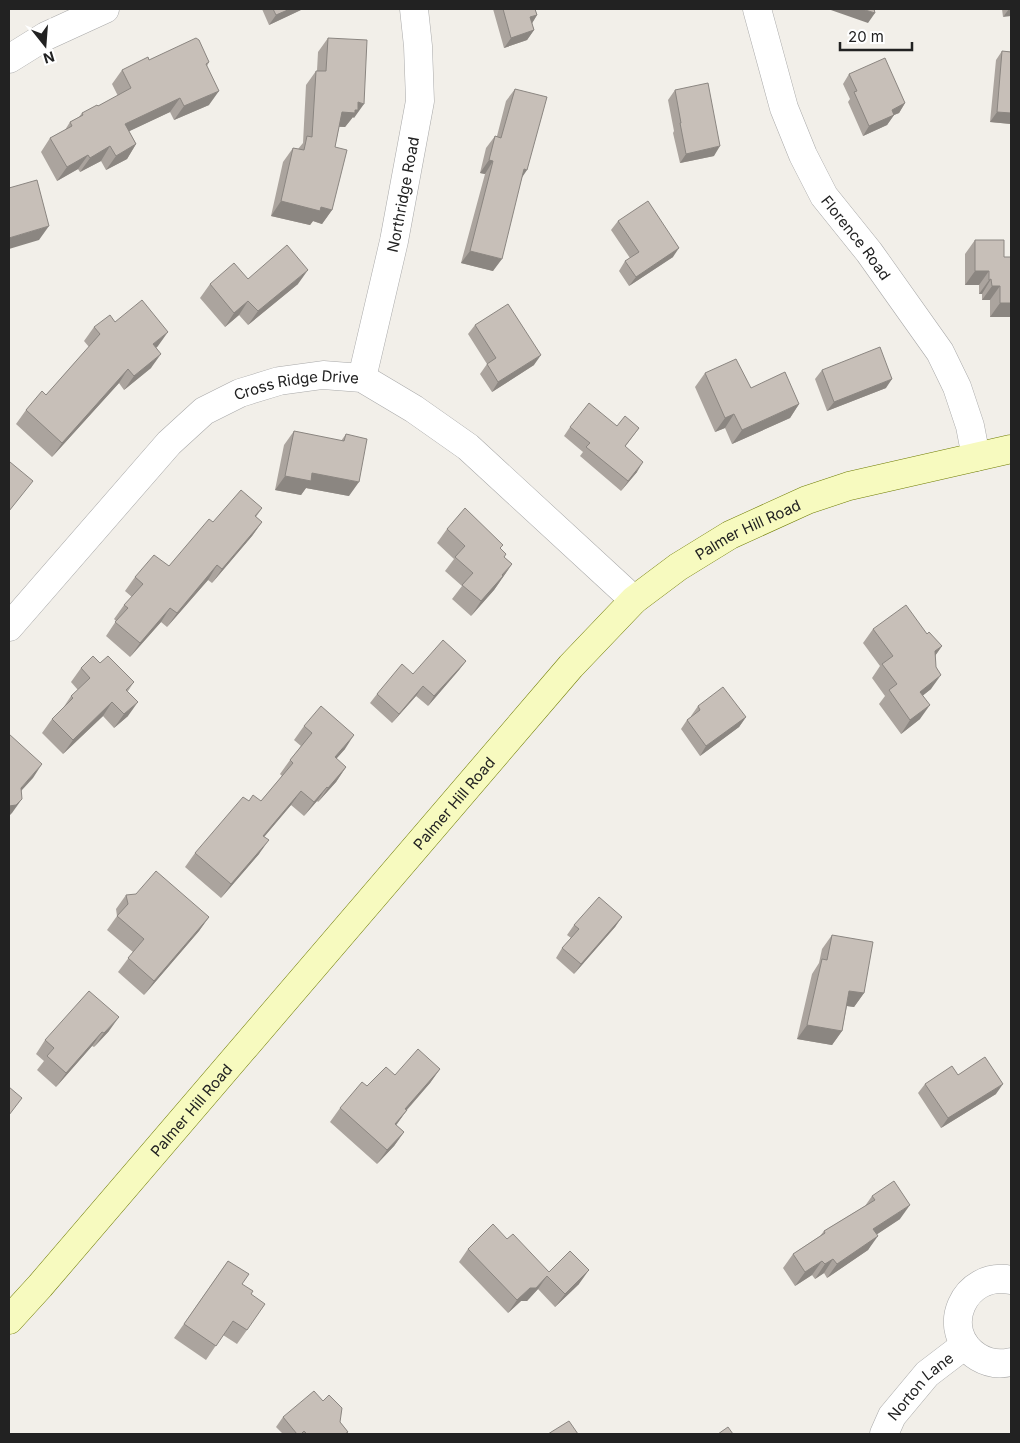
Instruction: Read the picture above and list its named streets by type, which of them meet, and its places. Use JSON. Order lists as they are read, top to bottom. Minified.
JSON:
{"streets":{"main road":["Palmer Hill Road"],"street":["Northridge Road","Florence Road","Cross Ridge Drive","Norton Lane"]},"crossings":[["Northridge Road","Cross Ridge Drive"],["Florence Road","Palmer Hill Road"],["Cross Ridge Drive","Palmer Hill Road"]],"scale_bar":"20 m","north":"bottom"}
